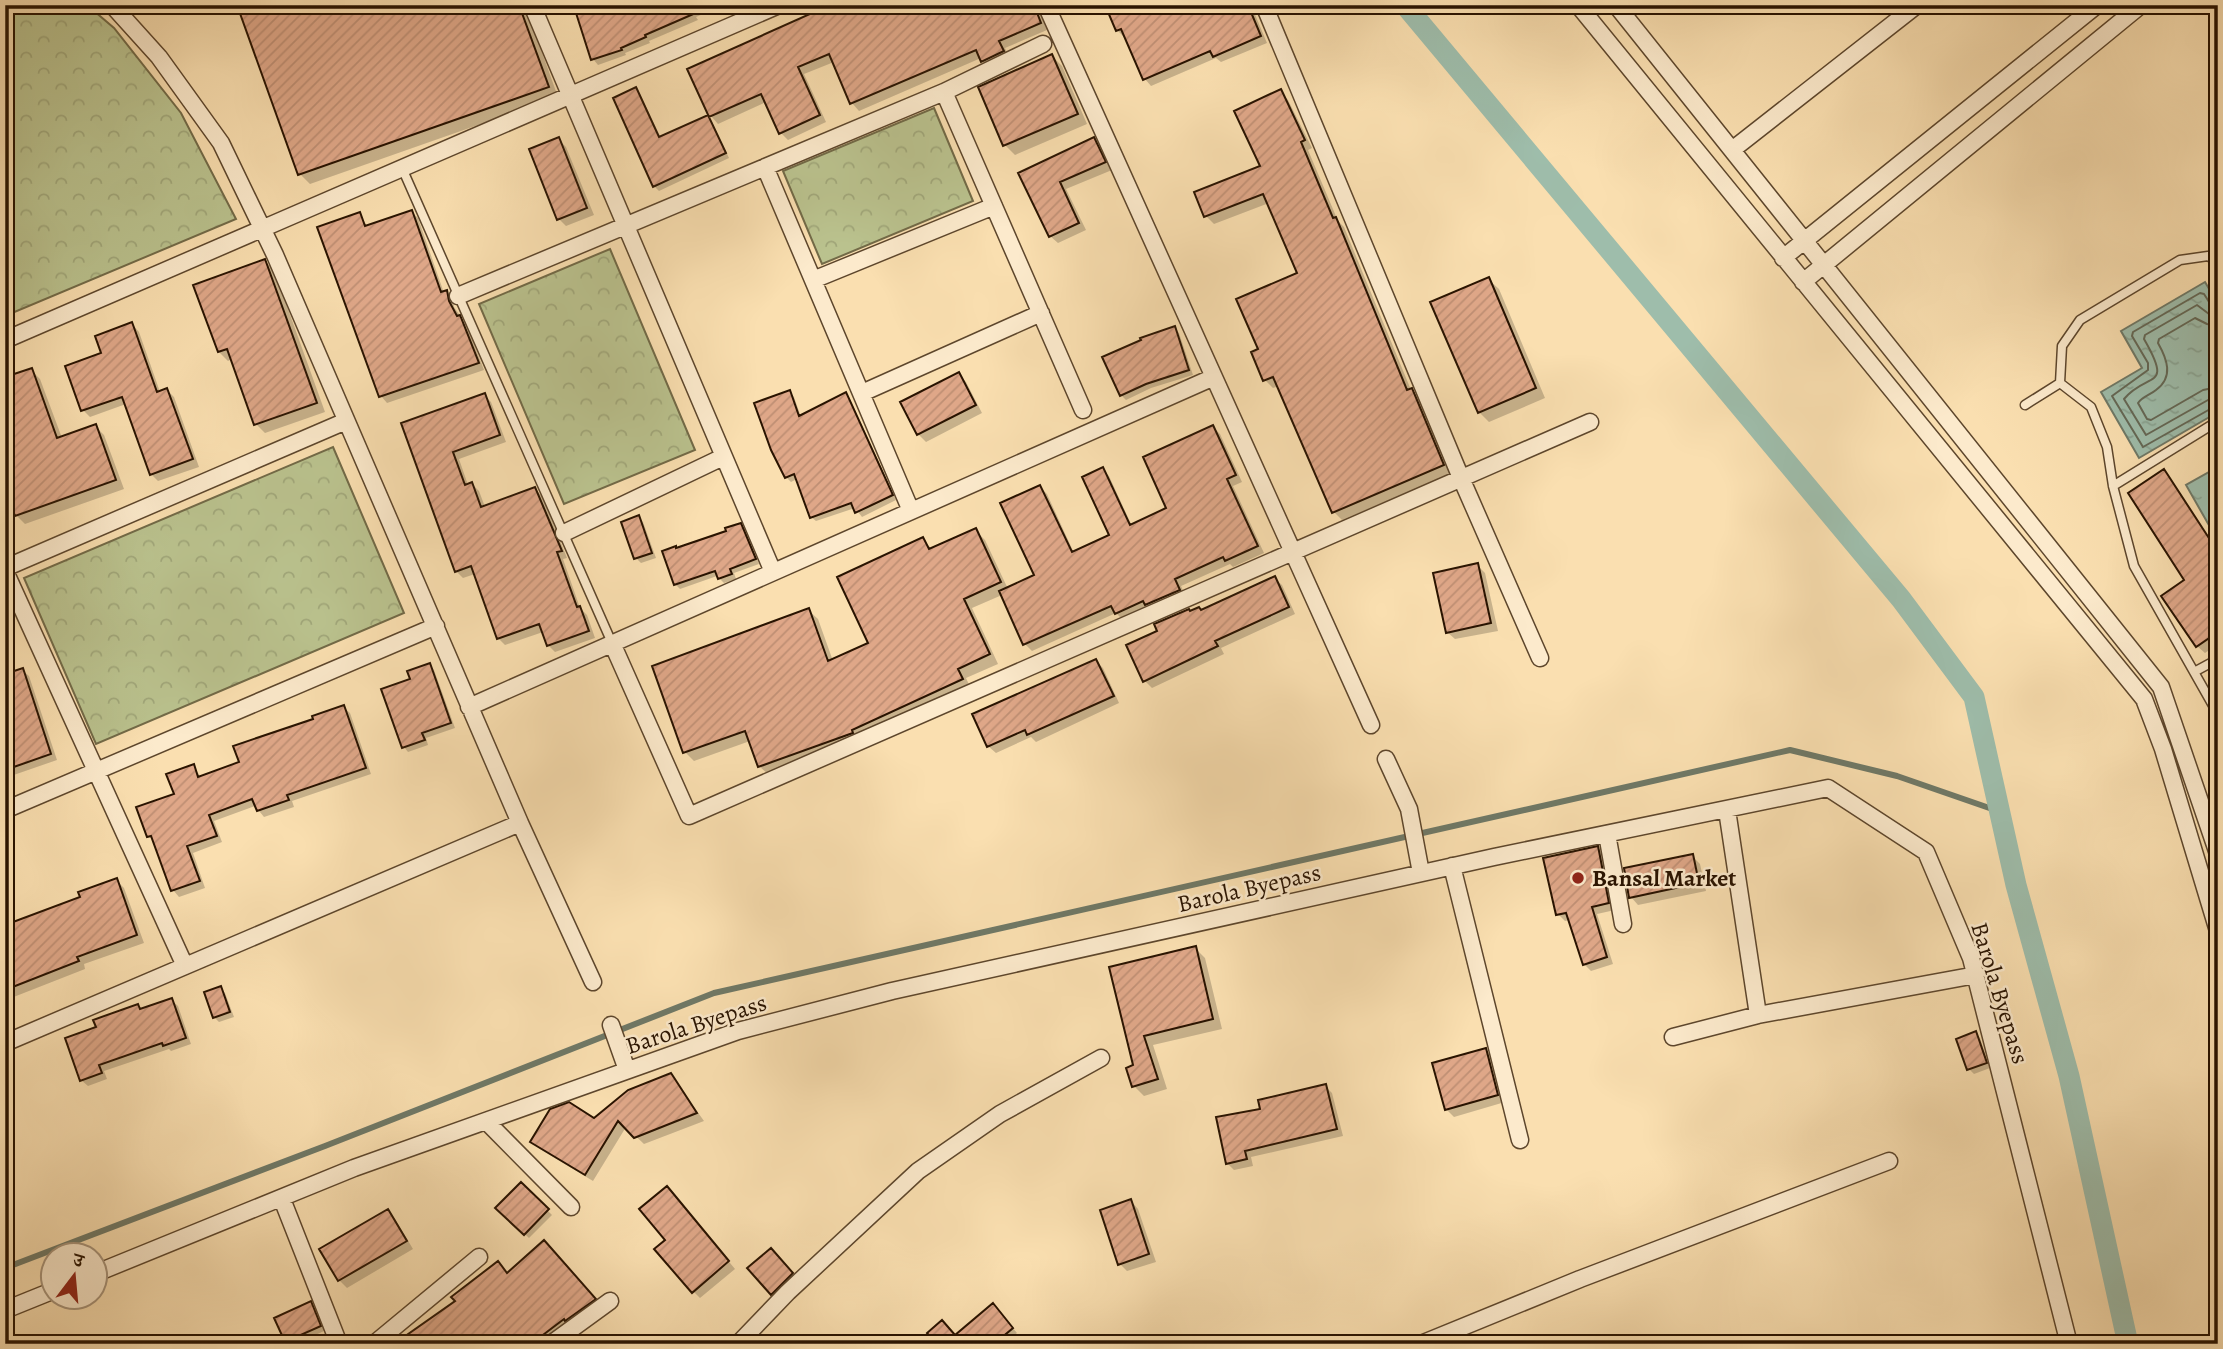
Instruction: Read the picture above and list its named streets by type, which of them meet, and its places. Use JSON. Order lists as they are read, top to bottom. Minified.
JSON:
{"streets":{"street":["Barola Byepass"]},"places":["Bansal Market"],"north":"top"}
